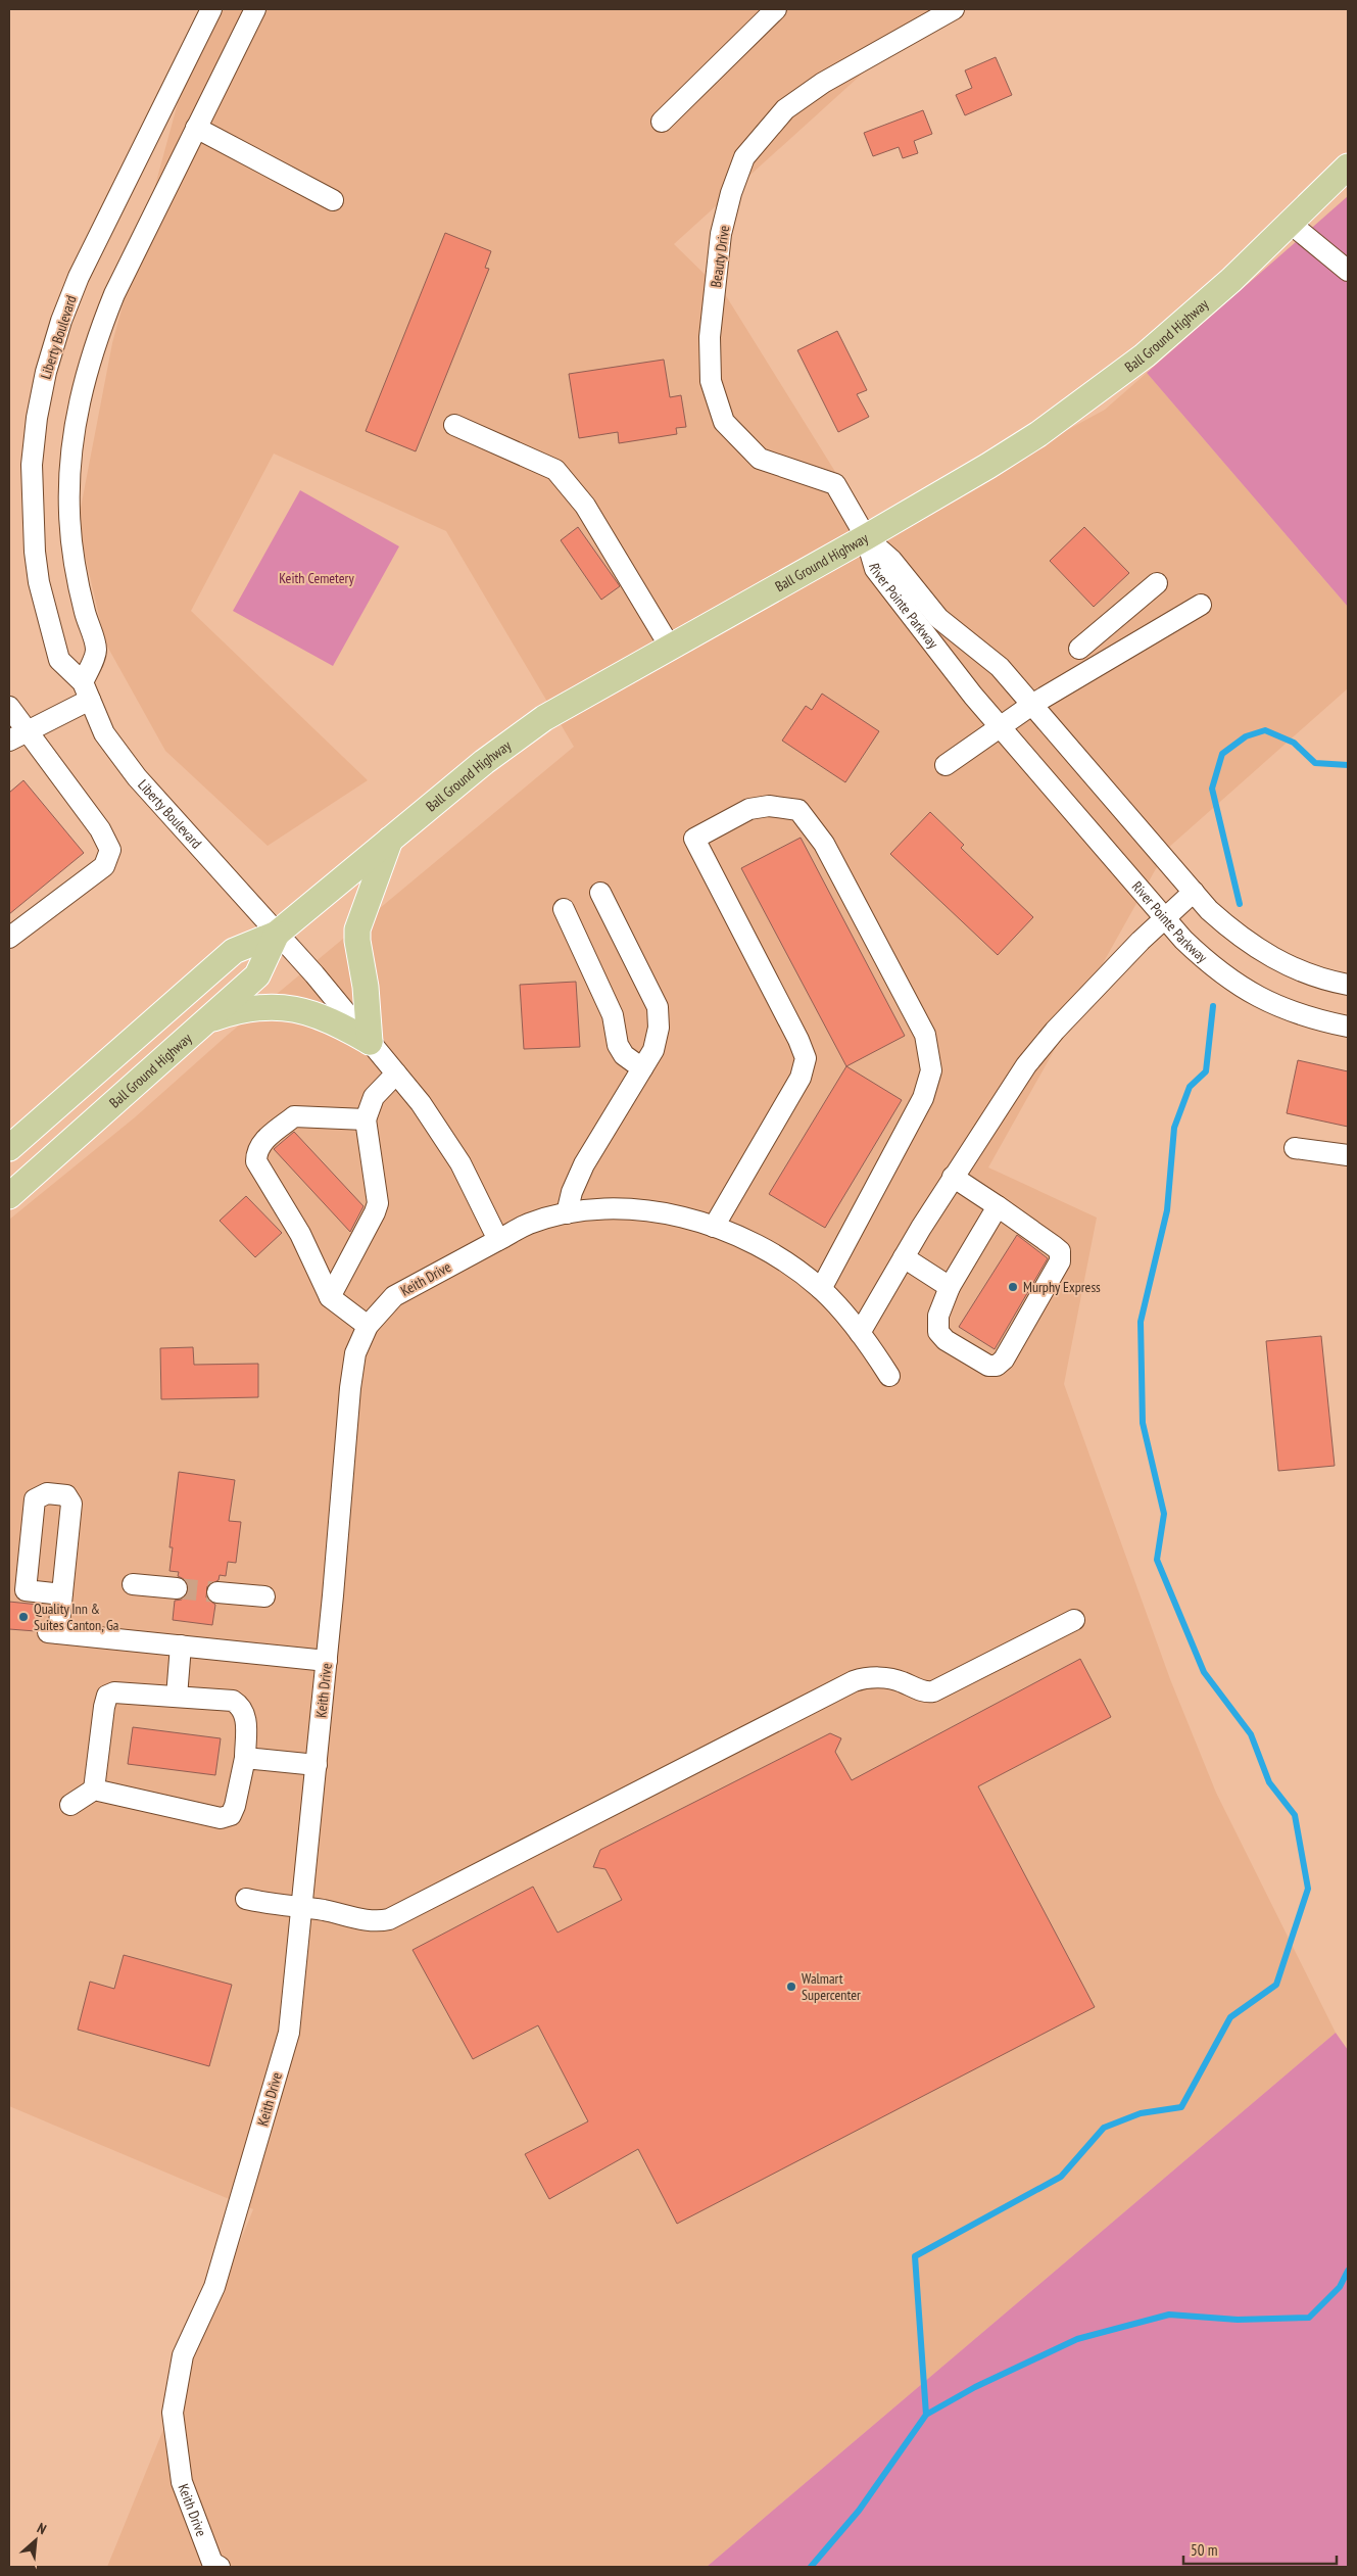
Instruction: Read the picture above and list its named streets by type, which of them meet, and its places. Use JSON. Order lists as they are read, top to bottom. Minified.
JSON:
{"streets":{"main road":["Ball Ground Highway"],"street":["Beauty Drive","Liberty Boulevard","River Pointe Parkway","Keith Drive"]},"crossings":[["Beauty Drive","Ball Ground Highway"],["Beauty Drive","River Pointe Parkway"],["Ball Ground Highway","Liberty Boulevard"],["Ball Ground Highway","River Pointe Parkway"]],"parks":["Keith Cemetery"],"places":["Murphy Express","Quality Inn & Suites Canton, Ga","Walmart Supercenter"],"scale_bar":"50 m","north":"top right"}
